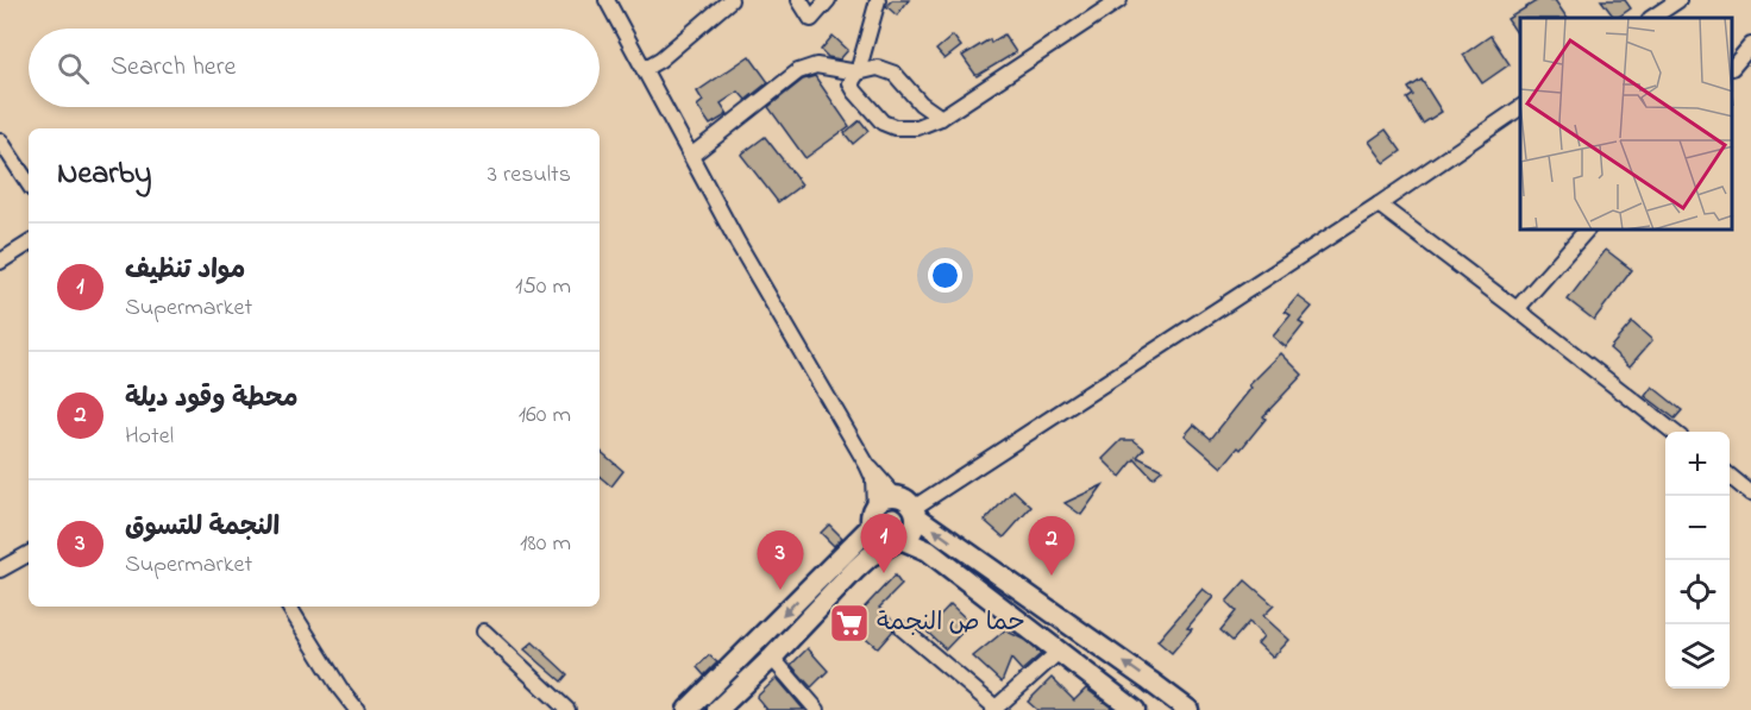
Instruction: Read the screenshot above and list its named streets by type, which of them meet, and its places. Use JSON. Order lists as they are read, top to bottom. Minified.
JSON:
{"places":{"supermarket":["حما ص النجمة"]},"page":{"search":"Search here","heading":["Nearby","3 results"],"list":[{"mark":"1","name":"مواد تنظيف","note":"Supermarket","value":"150 m"},{"mark":"2","name":"محطة وقود ديلة","note":"Hotel","value":"160 m"},{"mark":"3","name":"النجمة للتسوق","note":"Supermarket","value":"180 m"}],"map_buttons":["+","−"],"pins":["1","2","3"]}}
